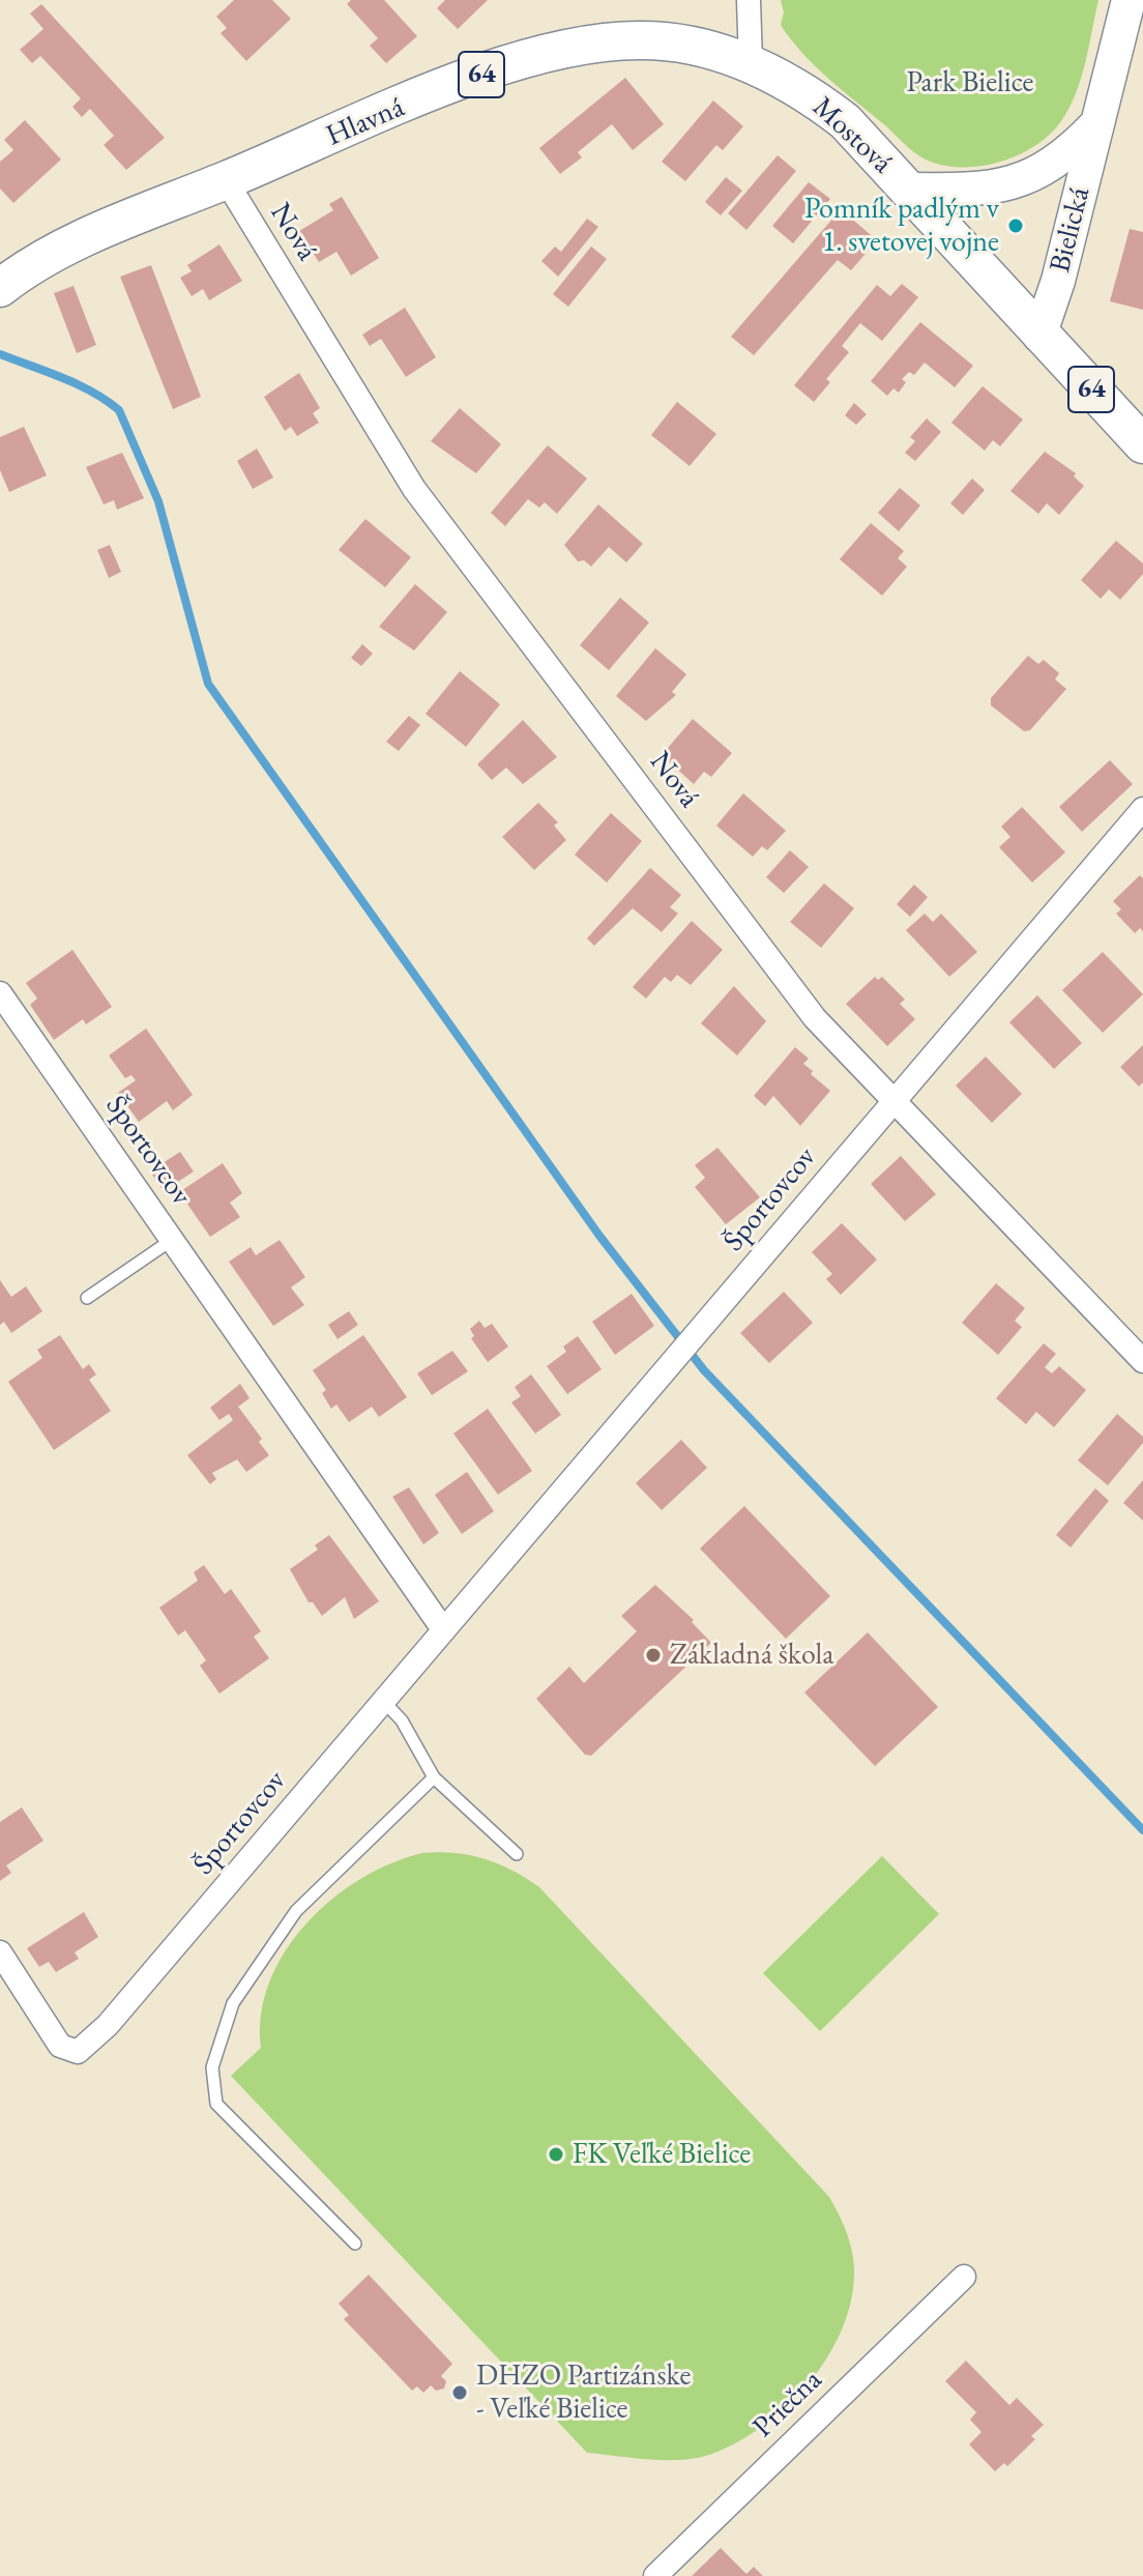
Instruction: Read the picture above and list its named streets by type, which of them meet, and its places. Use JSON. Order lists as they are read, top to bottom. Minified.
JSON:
{"streets":{"main road":["64","Hlavná","Mostová","Bielická"],"street":["Nová","Športovcov","Priečna"]},"crossings":[["Hlavná","Mostová"],["Hlavná","Nová"],["Mostová","Bielická"],["Nová","Športovcov"]],"parks":["Park Bielice"],"places":["Pomník padlým v 1. svetovej vojne","Základná škola","FK Veľké Bielice","DHZO Partizánske - Veľké Bielice"]}
